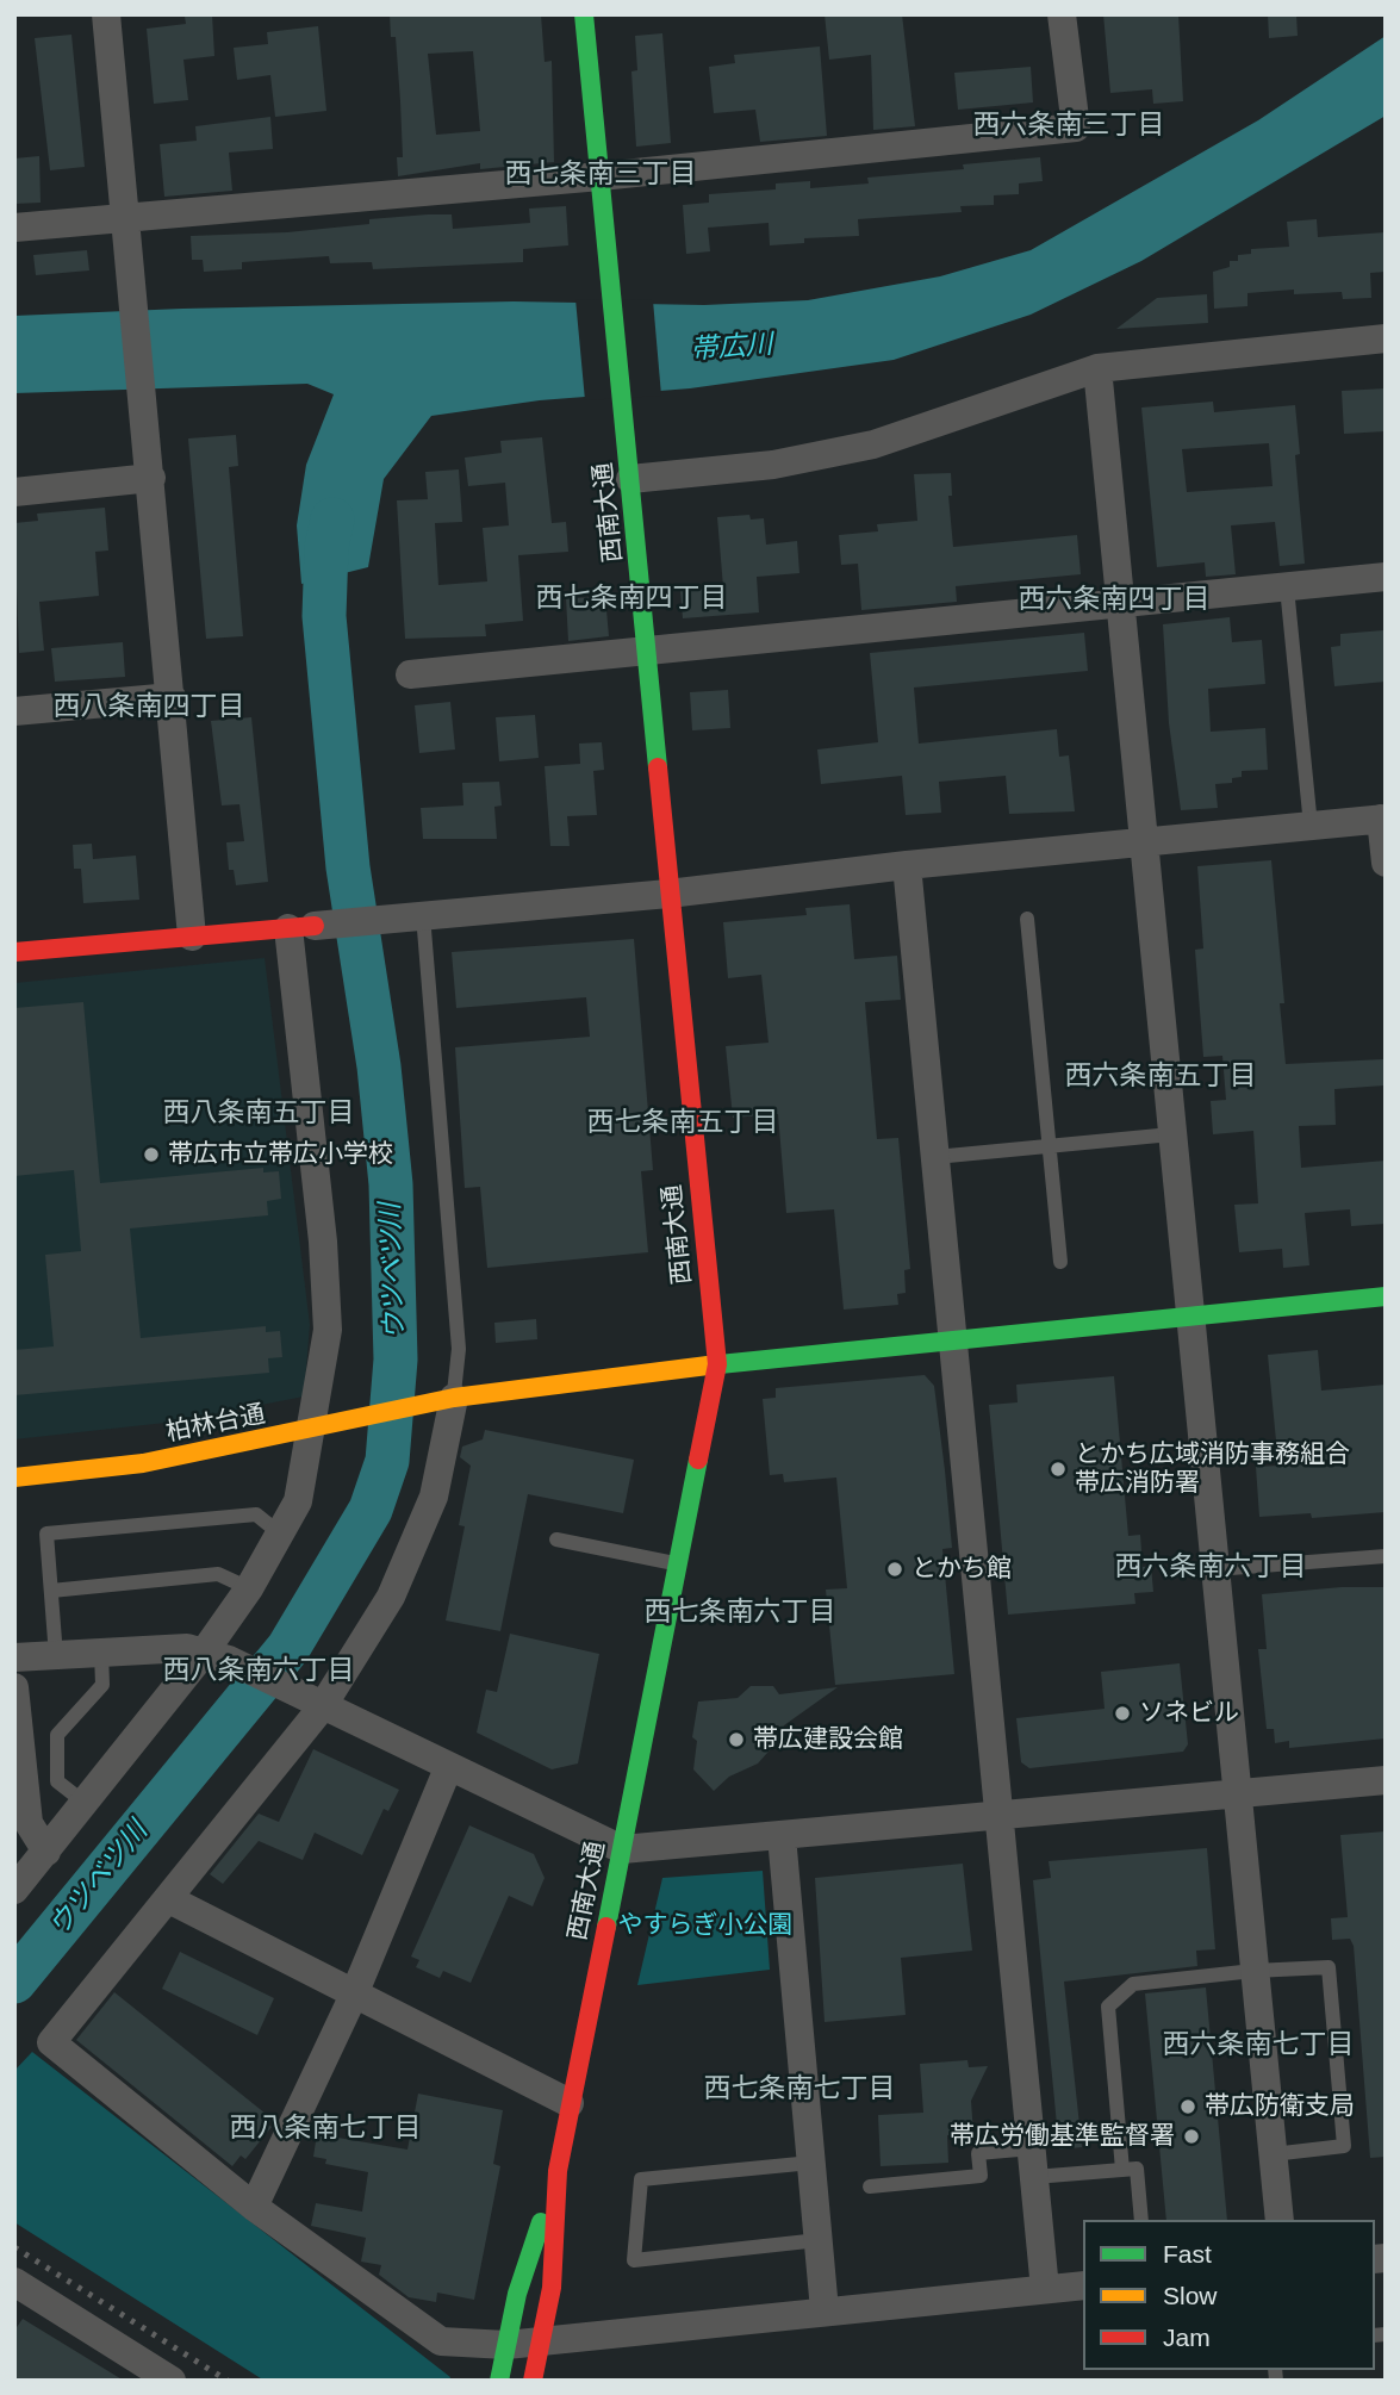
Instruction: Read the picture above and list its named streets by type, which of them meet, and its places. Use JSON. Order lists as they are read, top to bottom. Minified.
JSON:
{"streets":{"street":["西南大通","柏林台通"]},"crossings":[["西南大通","柏林台通"]],"districts":["西六条南三丁目","西七条南三丁目","西七条南四丁目","西六条南四丁目","西八条南四丁目","西六条南五丁目","西八条南五丁目","西七条南五丁目","西六条南六丁目","西七条南六丁目","西八条南六丁目","西六条南七丁目","西七条南七丁目","西八条南七丁目"],"water":["帯広川","ウツベツ川"],"parks":["やすらぎ小公園"],"places":["帯広市立帯広小学校","とかち広域消防事務組合 帯広消防署","とかち館","ソネビル","帯広建設会館","帯広防衛支局","帯広労働基準監督署"],"legend":["Fast","Slow","Jam"]}
